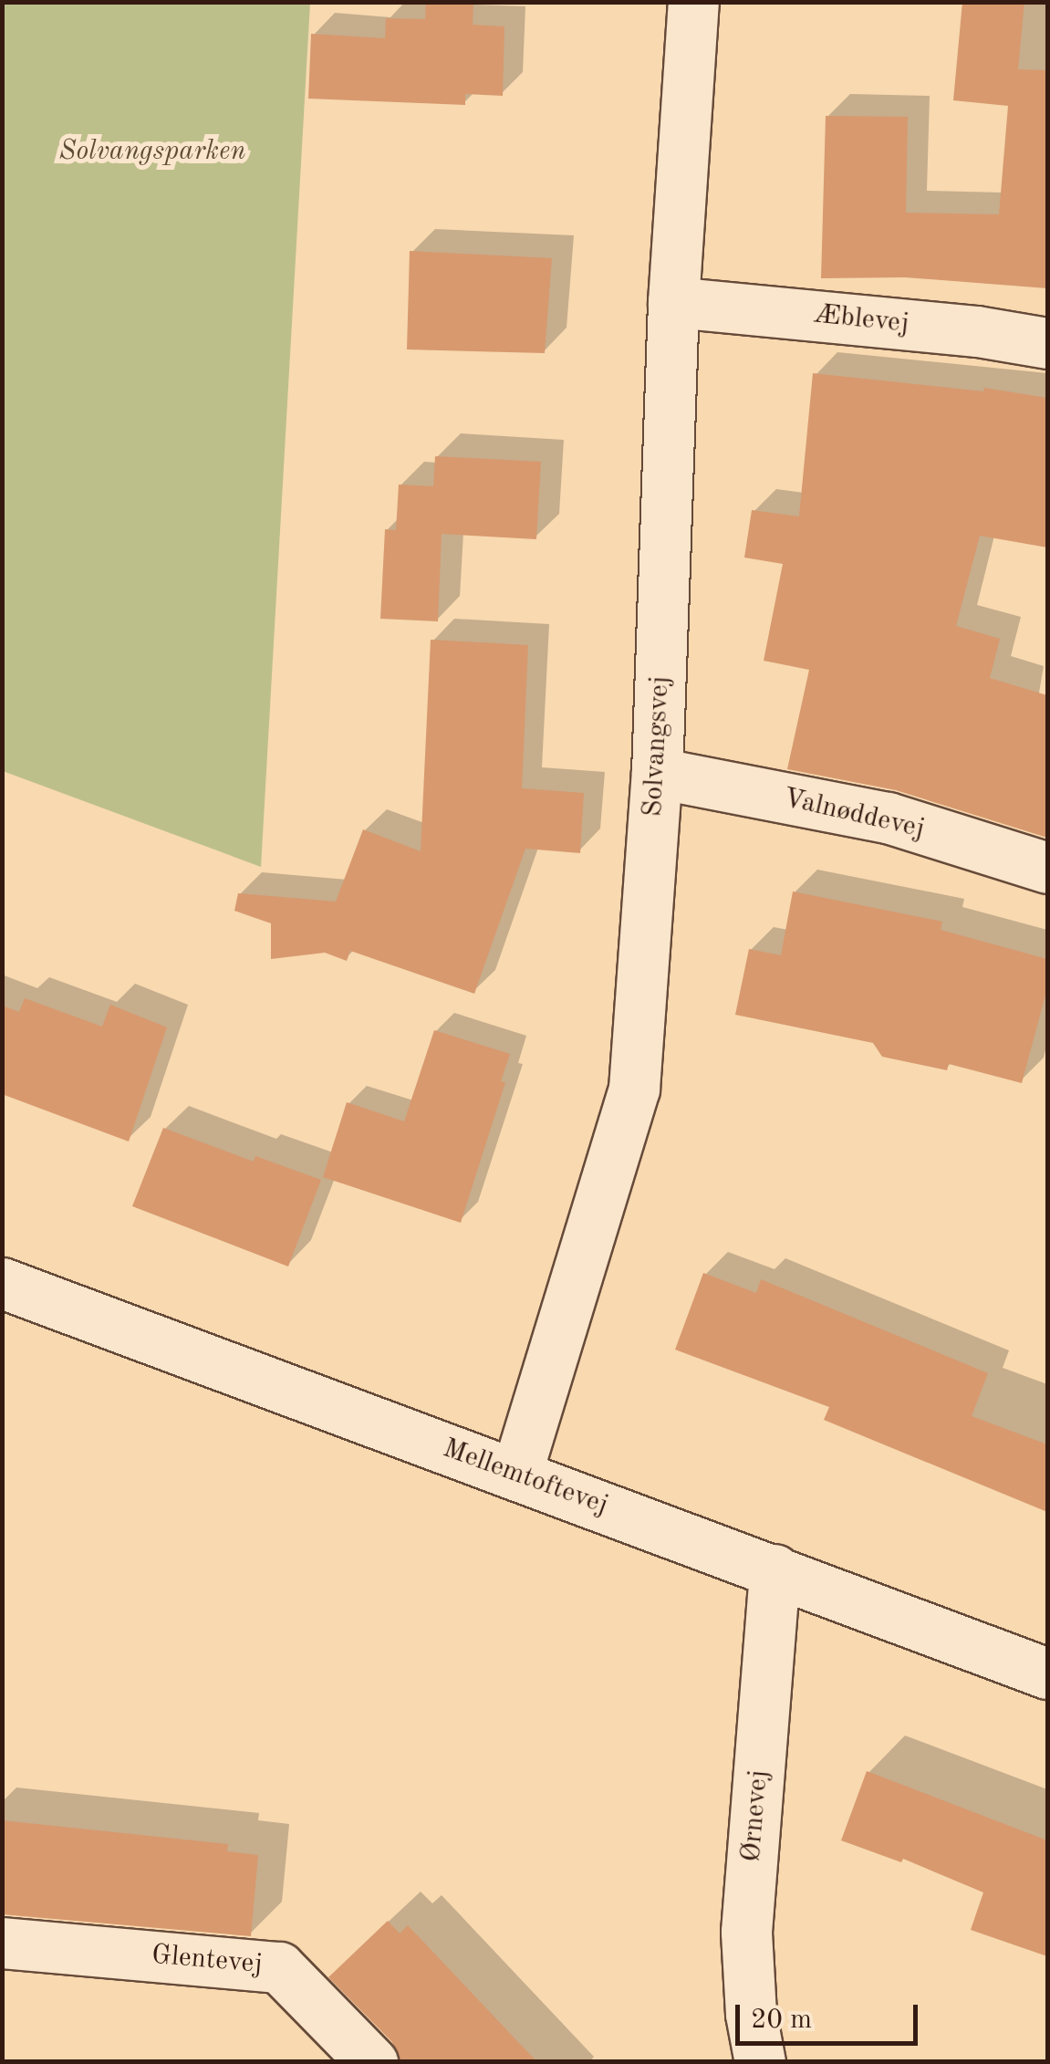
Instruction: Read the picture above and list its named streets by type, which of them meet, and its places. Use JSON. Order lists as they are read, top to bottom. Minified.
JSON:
{"streets":{"street":["Æblevej","Solvangsvej","Valnøddevej","Mellemtoftevej","Ørnevej","Glentevej"]},"crossings":[["Æblevej","Solvangsvej"],["Solvangsvej","Valnøddevej"],["Solvangsvej","Mellemtoftevej"],["Mellemtoftevej","Ørnevej"]],"parks":["Solvangsparken"],"scale_bar":"20 m"}
